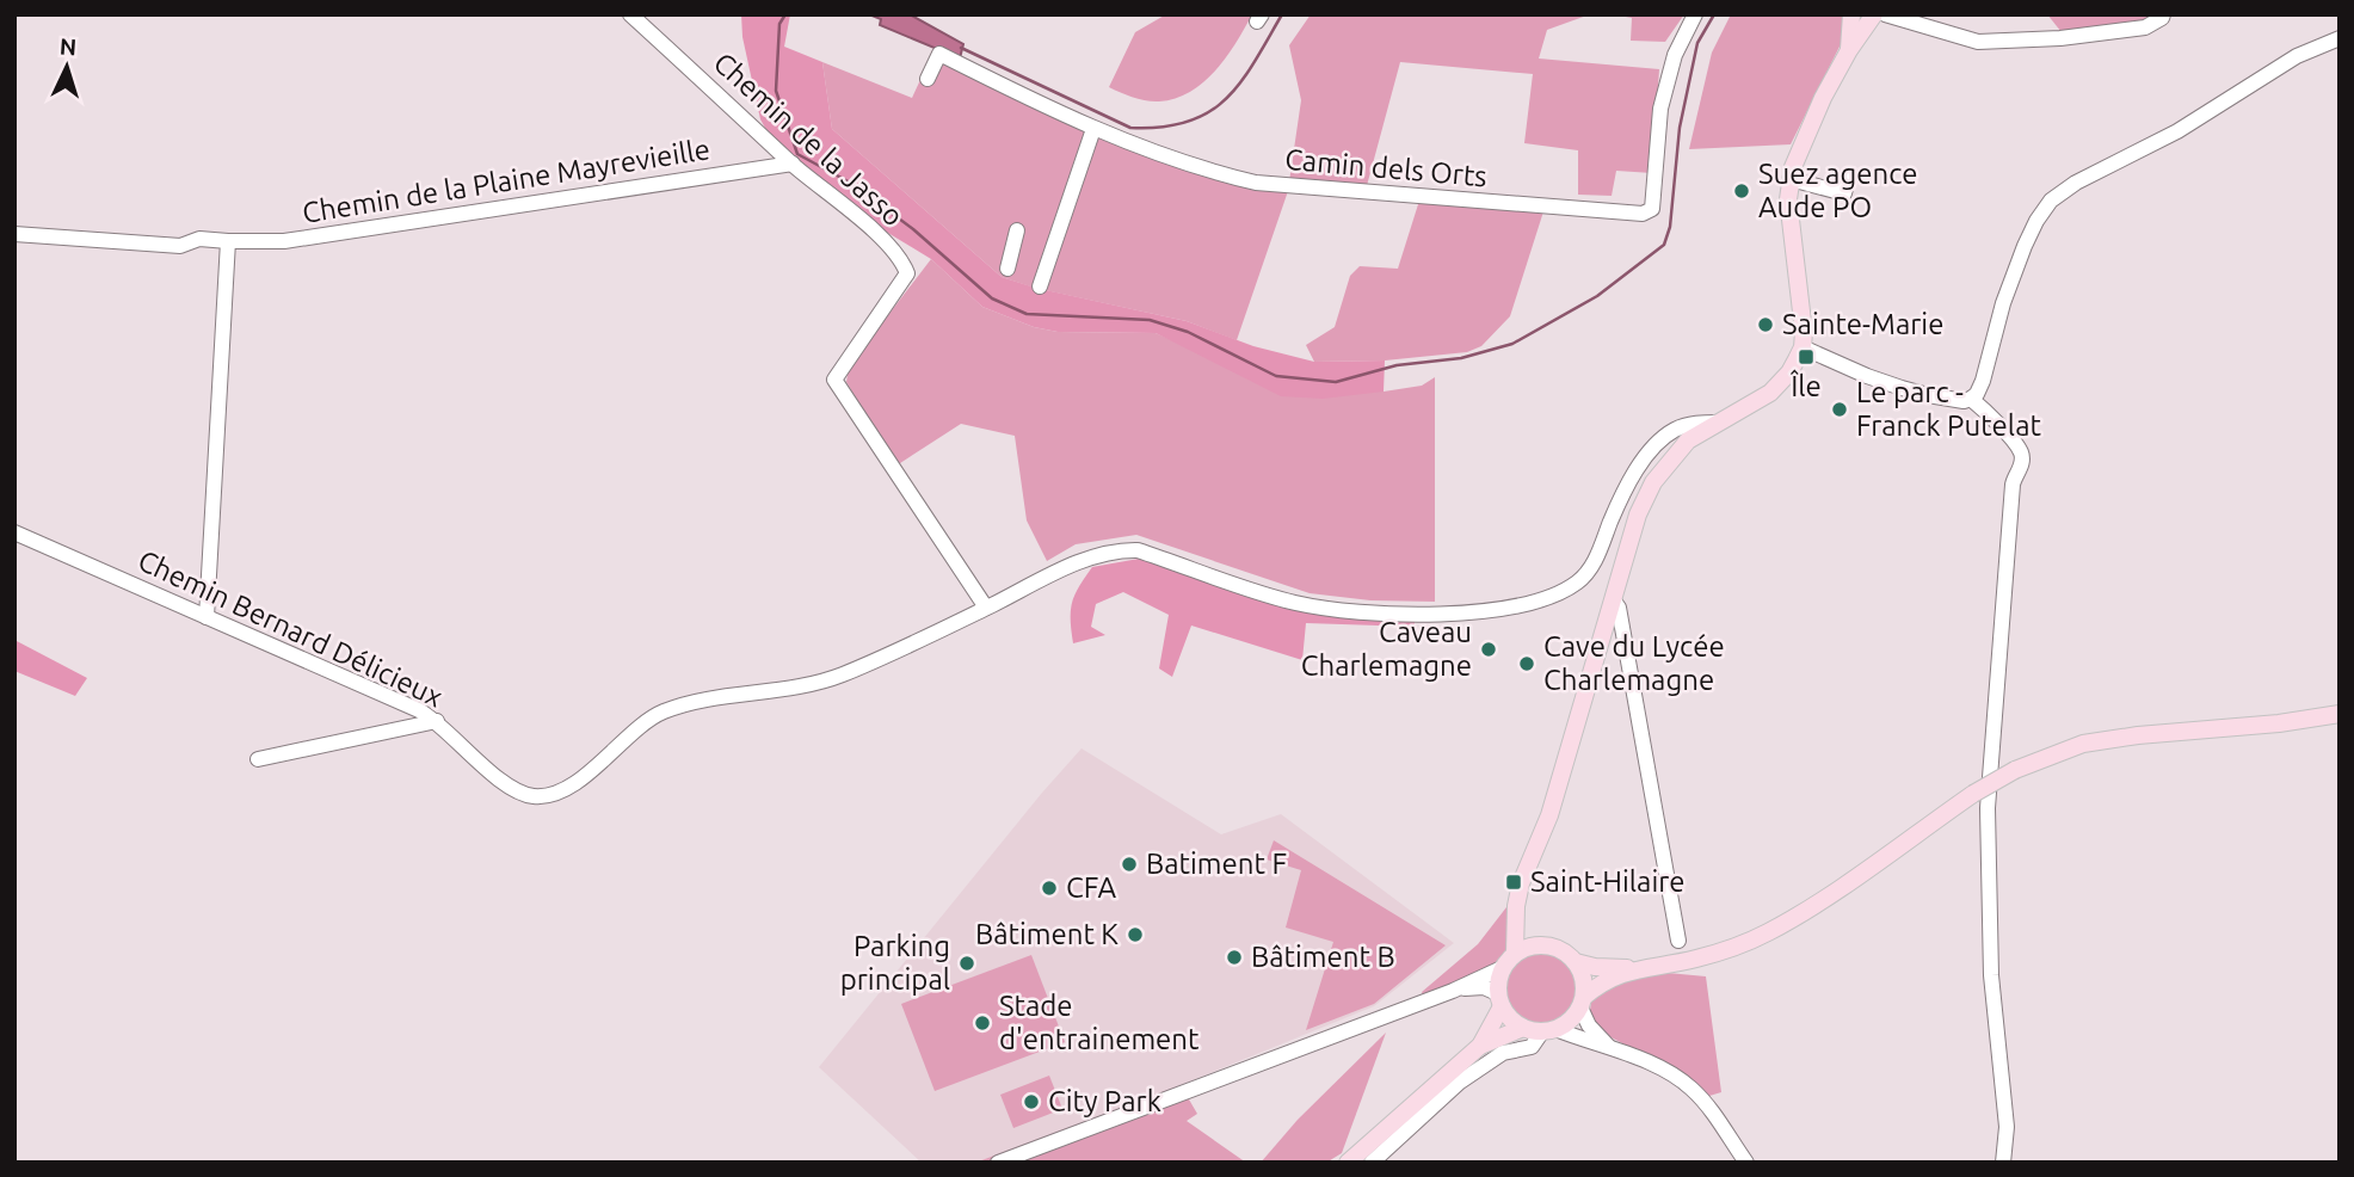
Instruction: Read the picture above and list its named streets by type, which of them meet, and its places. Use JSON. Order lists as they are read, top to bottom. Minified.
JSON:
{"streets":{"street":["Chemin de la Jasso","Camin dels Orts","Chemin de la Plaine Mayrevieille","Chemin Bernard Délicieux"]},"crossings":[["Chemin de la Jasso","Chemin de la Plaine Mayrevieille"],["Chemin de la Jasso","Chemin Bernard Délicieux"]],"places":{"other":["Suez agence Aude PO","Sainte-Marie","Le parc - Franck Putelat","Caveau Charlemagne","Cave du Lycée Charlemagne","Batiment F","CFA","Bâtiment K","Bâtiment B","Parking principal","Stade d'entrainement","City Park"],"transit":["Île","Saint-Hilaire"]},"north":"top"}
